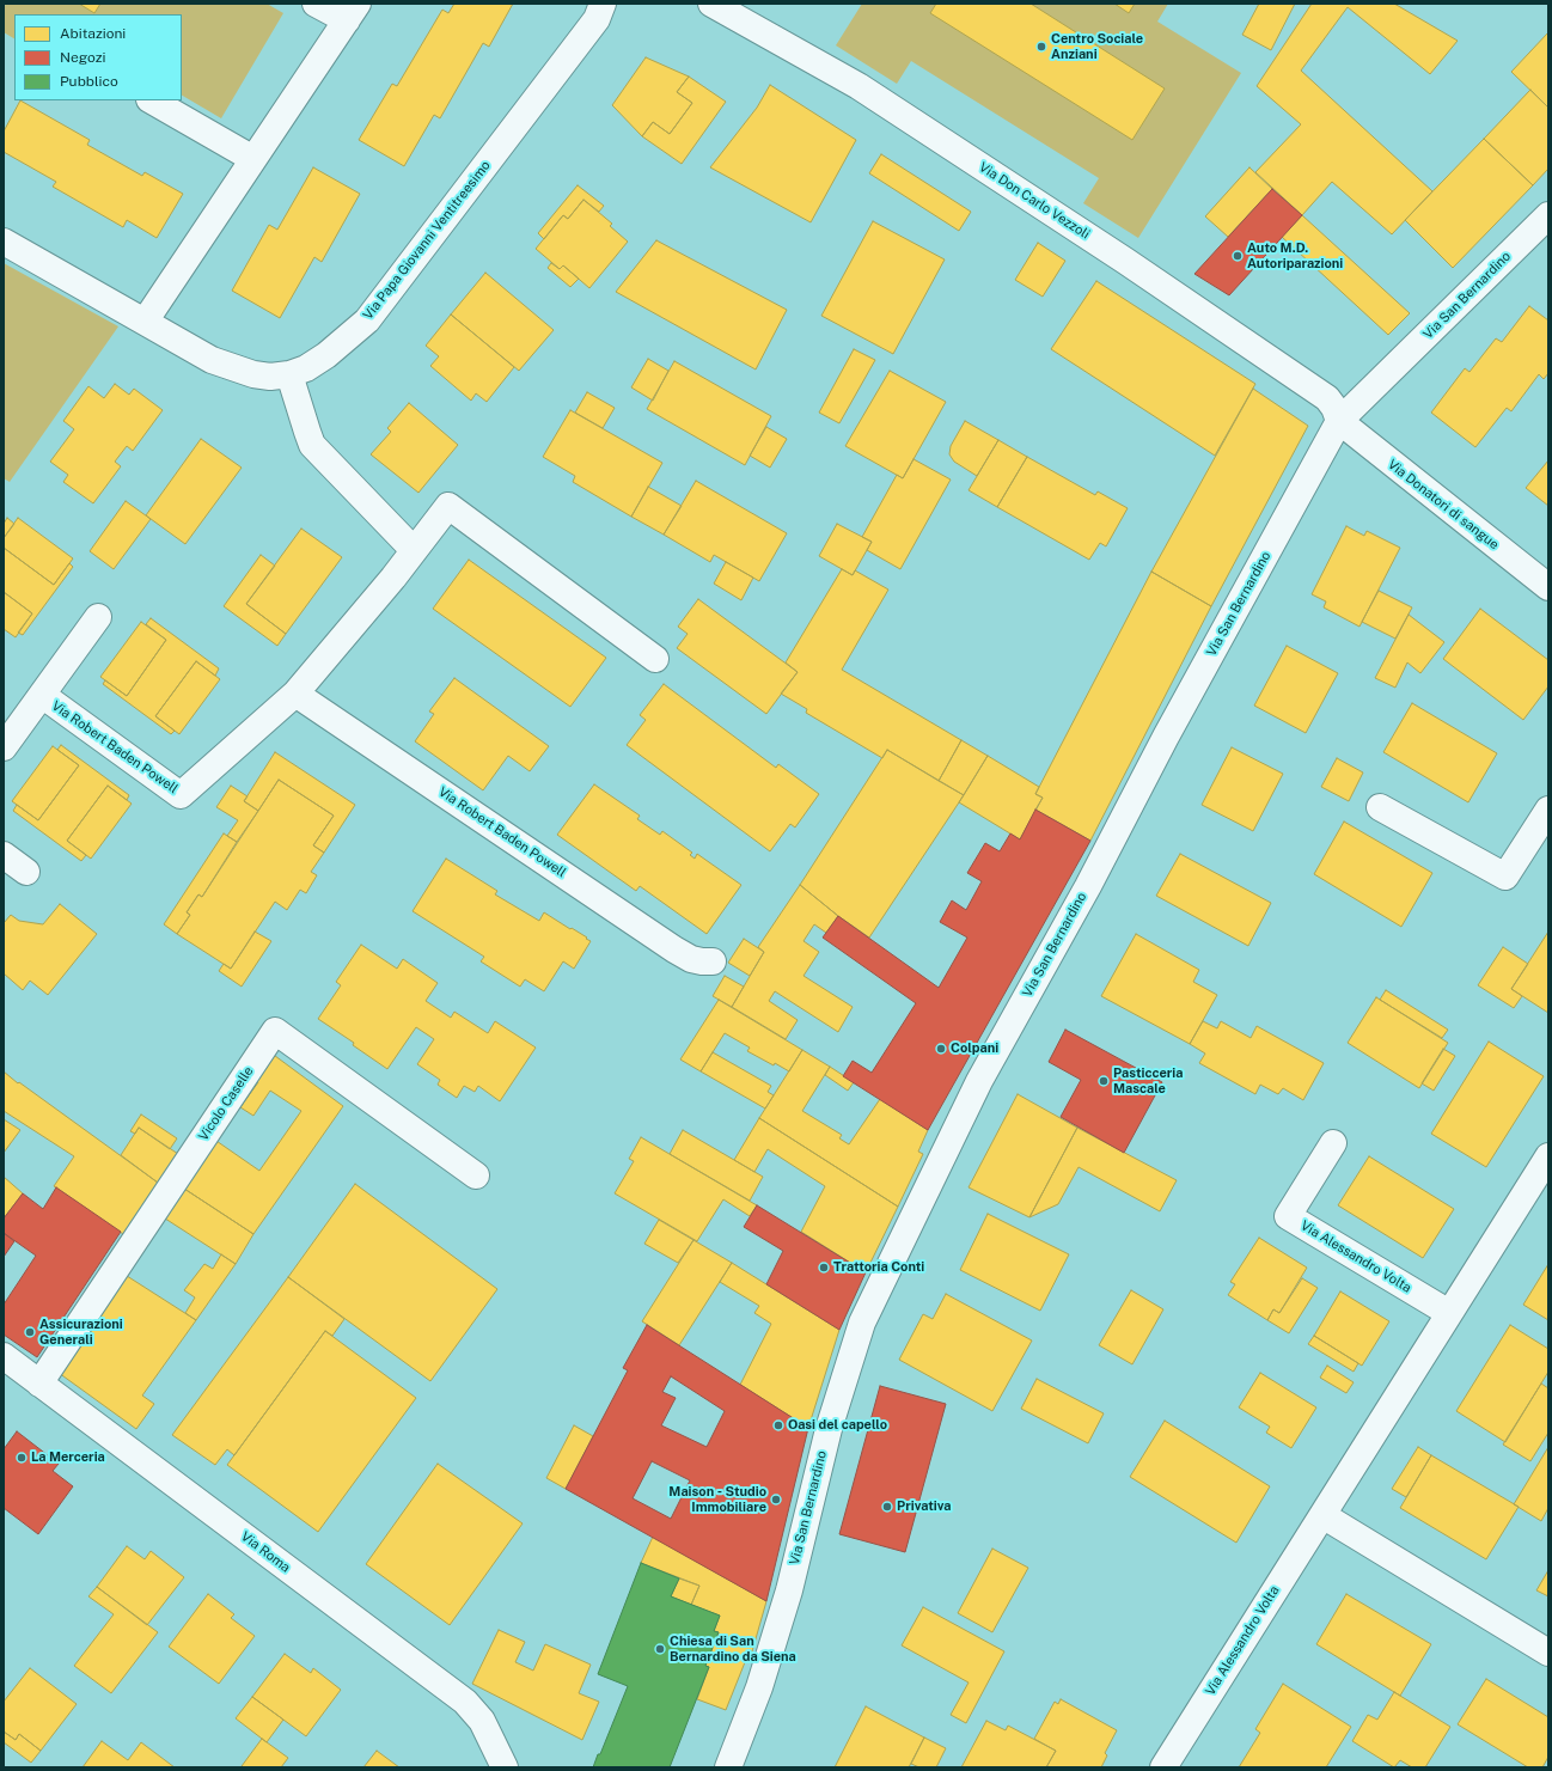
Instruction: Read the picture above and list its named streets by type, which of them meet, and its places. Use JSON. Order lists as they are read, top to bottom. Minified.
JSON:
{"streets":{"street":["Via Don Carlo Vezzoli","Via Papa Giovanni Ventitreesimo","Via San Bernardino","Via Donatori di sangue","Via Robert Baden Powell","Vicolo Caselle","Via Alessandro Volta","Via Roma"]},"crossings":[["Via Don Carlo Vezzoli","Via San Bernardino"],["Via Don Carlo Vezzoli","Via Donatori di sangue"],["Via San Bernardino","Via Donatori di sangue"],["Vicolo Caselle","Via Roma"]],"places":["Centro Sociale Anziani","Auto M.D. Autoriparazioni","Colpani","Pasticceria Mascale","Trattoria Conti","Assicurazioni Generali","Oasi del capello","La Merceria","Maison - Studio Immobiliare","Privativa","Chiesa di San Bernardino da Siena"],"legend":["Abitazioni","Negozi","Pubblico"]}
